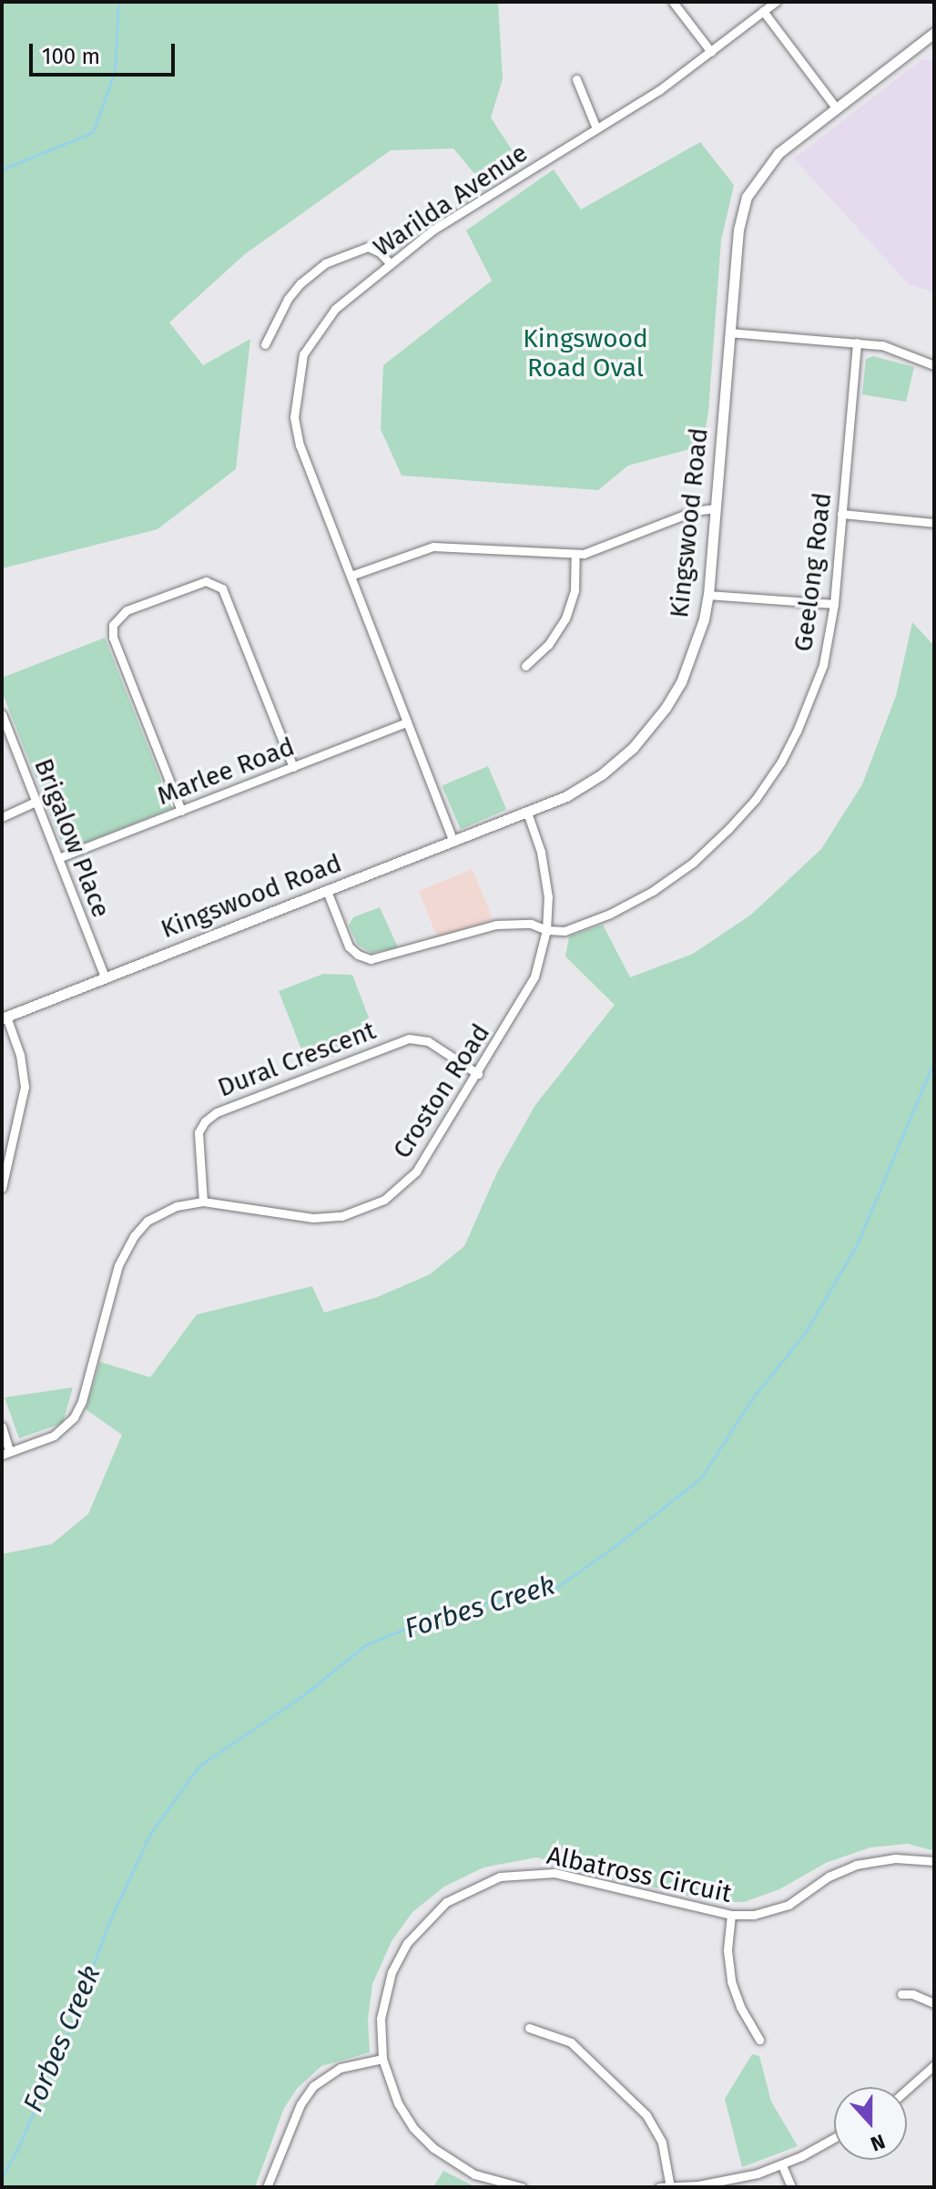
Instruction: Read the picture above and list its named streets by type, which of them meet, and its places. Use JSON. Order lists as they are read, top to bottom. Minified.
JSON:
{"streets":{"street":["Warilda Avenue","Kingswood Road","Geelong Road","Marlee Road","Brigalow Place","Dural Crescent","Croston Road","Albatross Circuit"]},"crossings":[["Warilda Avenue","Kingswood Road"],["Warilda Avenue","Marlee Road"],["Kingswood Road","Geelong Road"],["Kingswood Road","Brigalow Place"],["Kingswood Road","Croston Road"],["Geelong Road","Croston Road"],["Marlee Road","Brigalow Place"],["Dural Crescent","Croston Road"]],"water":["Forbes Creek"],"parks":["Kingswood Road Oval"],"scale_bar":"100 m","north":"bottom"}
